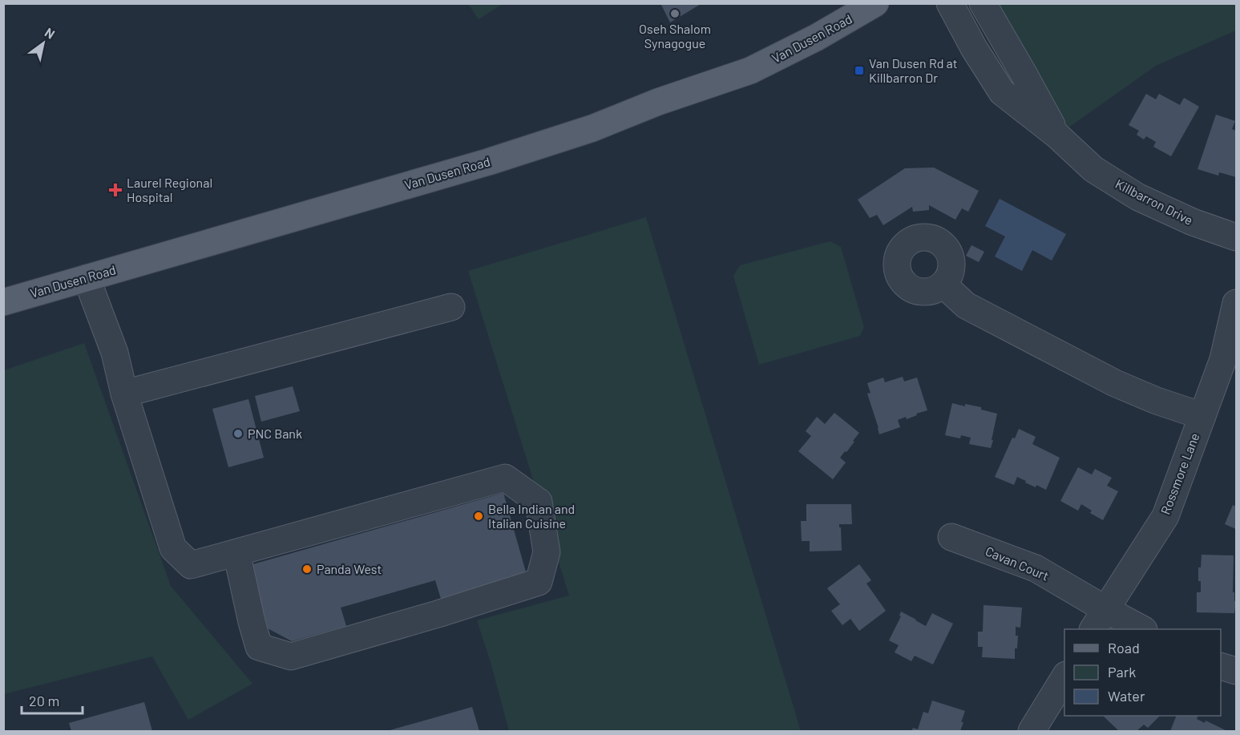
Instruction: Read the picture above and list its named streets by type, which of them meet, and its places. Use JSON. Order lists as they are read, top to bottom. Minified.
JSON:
{"streets":{"main road":["Van Dusen Road"],"street":["Killbarron Drive","Rossmore Lane","Cavan Court"]},"crossings":[["Rossmore Lane","Cavan Court"]],"places":{"other":["Oseh Shalom Synagogue","PNC Bank","Bella Indian and Italian Cuisine","Panda West"],"transit":["Van Dusen Rd at Killbarron Dr"],"health":["Laurel Regional Hospital"]},"legend":["Road","Park","Water"],"scale_bar":"20 m","north":"top right"}
